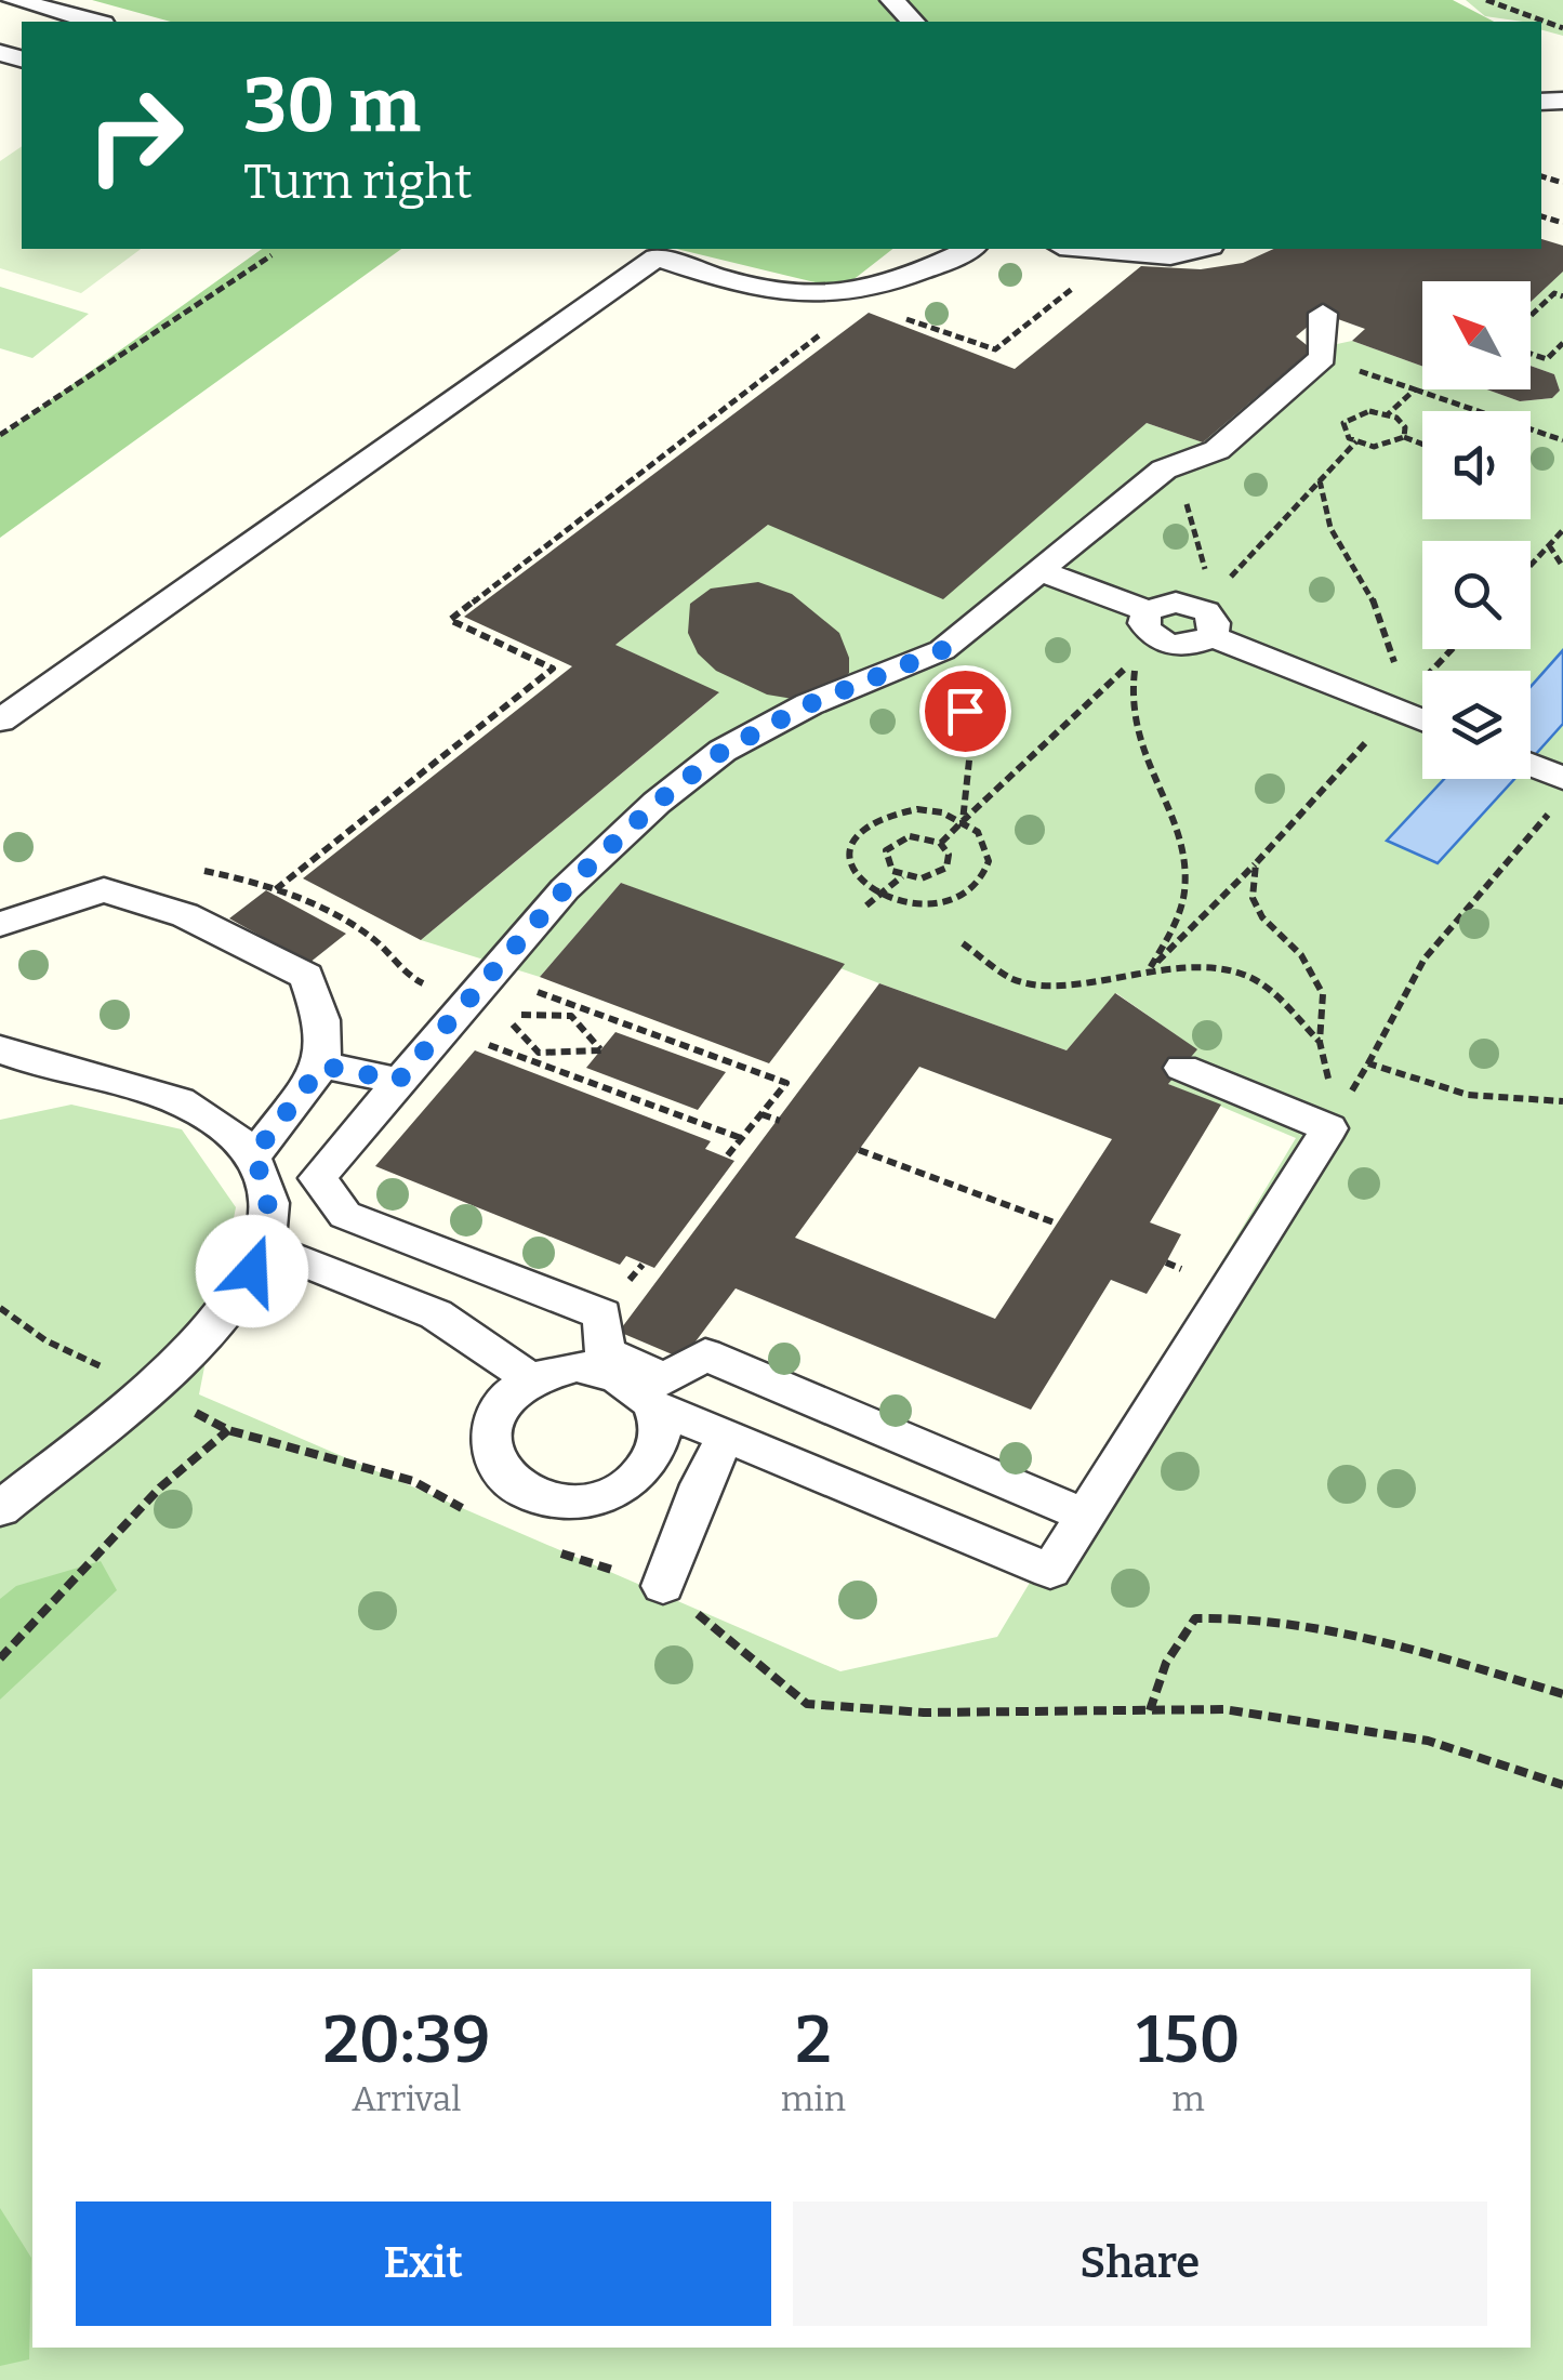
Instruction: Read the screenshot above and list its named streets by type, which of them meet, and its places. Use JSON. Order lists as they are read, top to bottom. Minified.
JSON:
{"north":"top left","page":{"turn":["30 m","Turn right"],"eta":["20:39","Arrival","2","min","150","m"],"buttons":["Exit","Share"]}}
